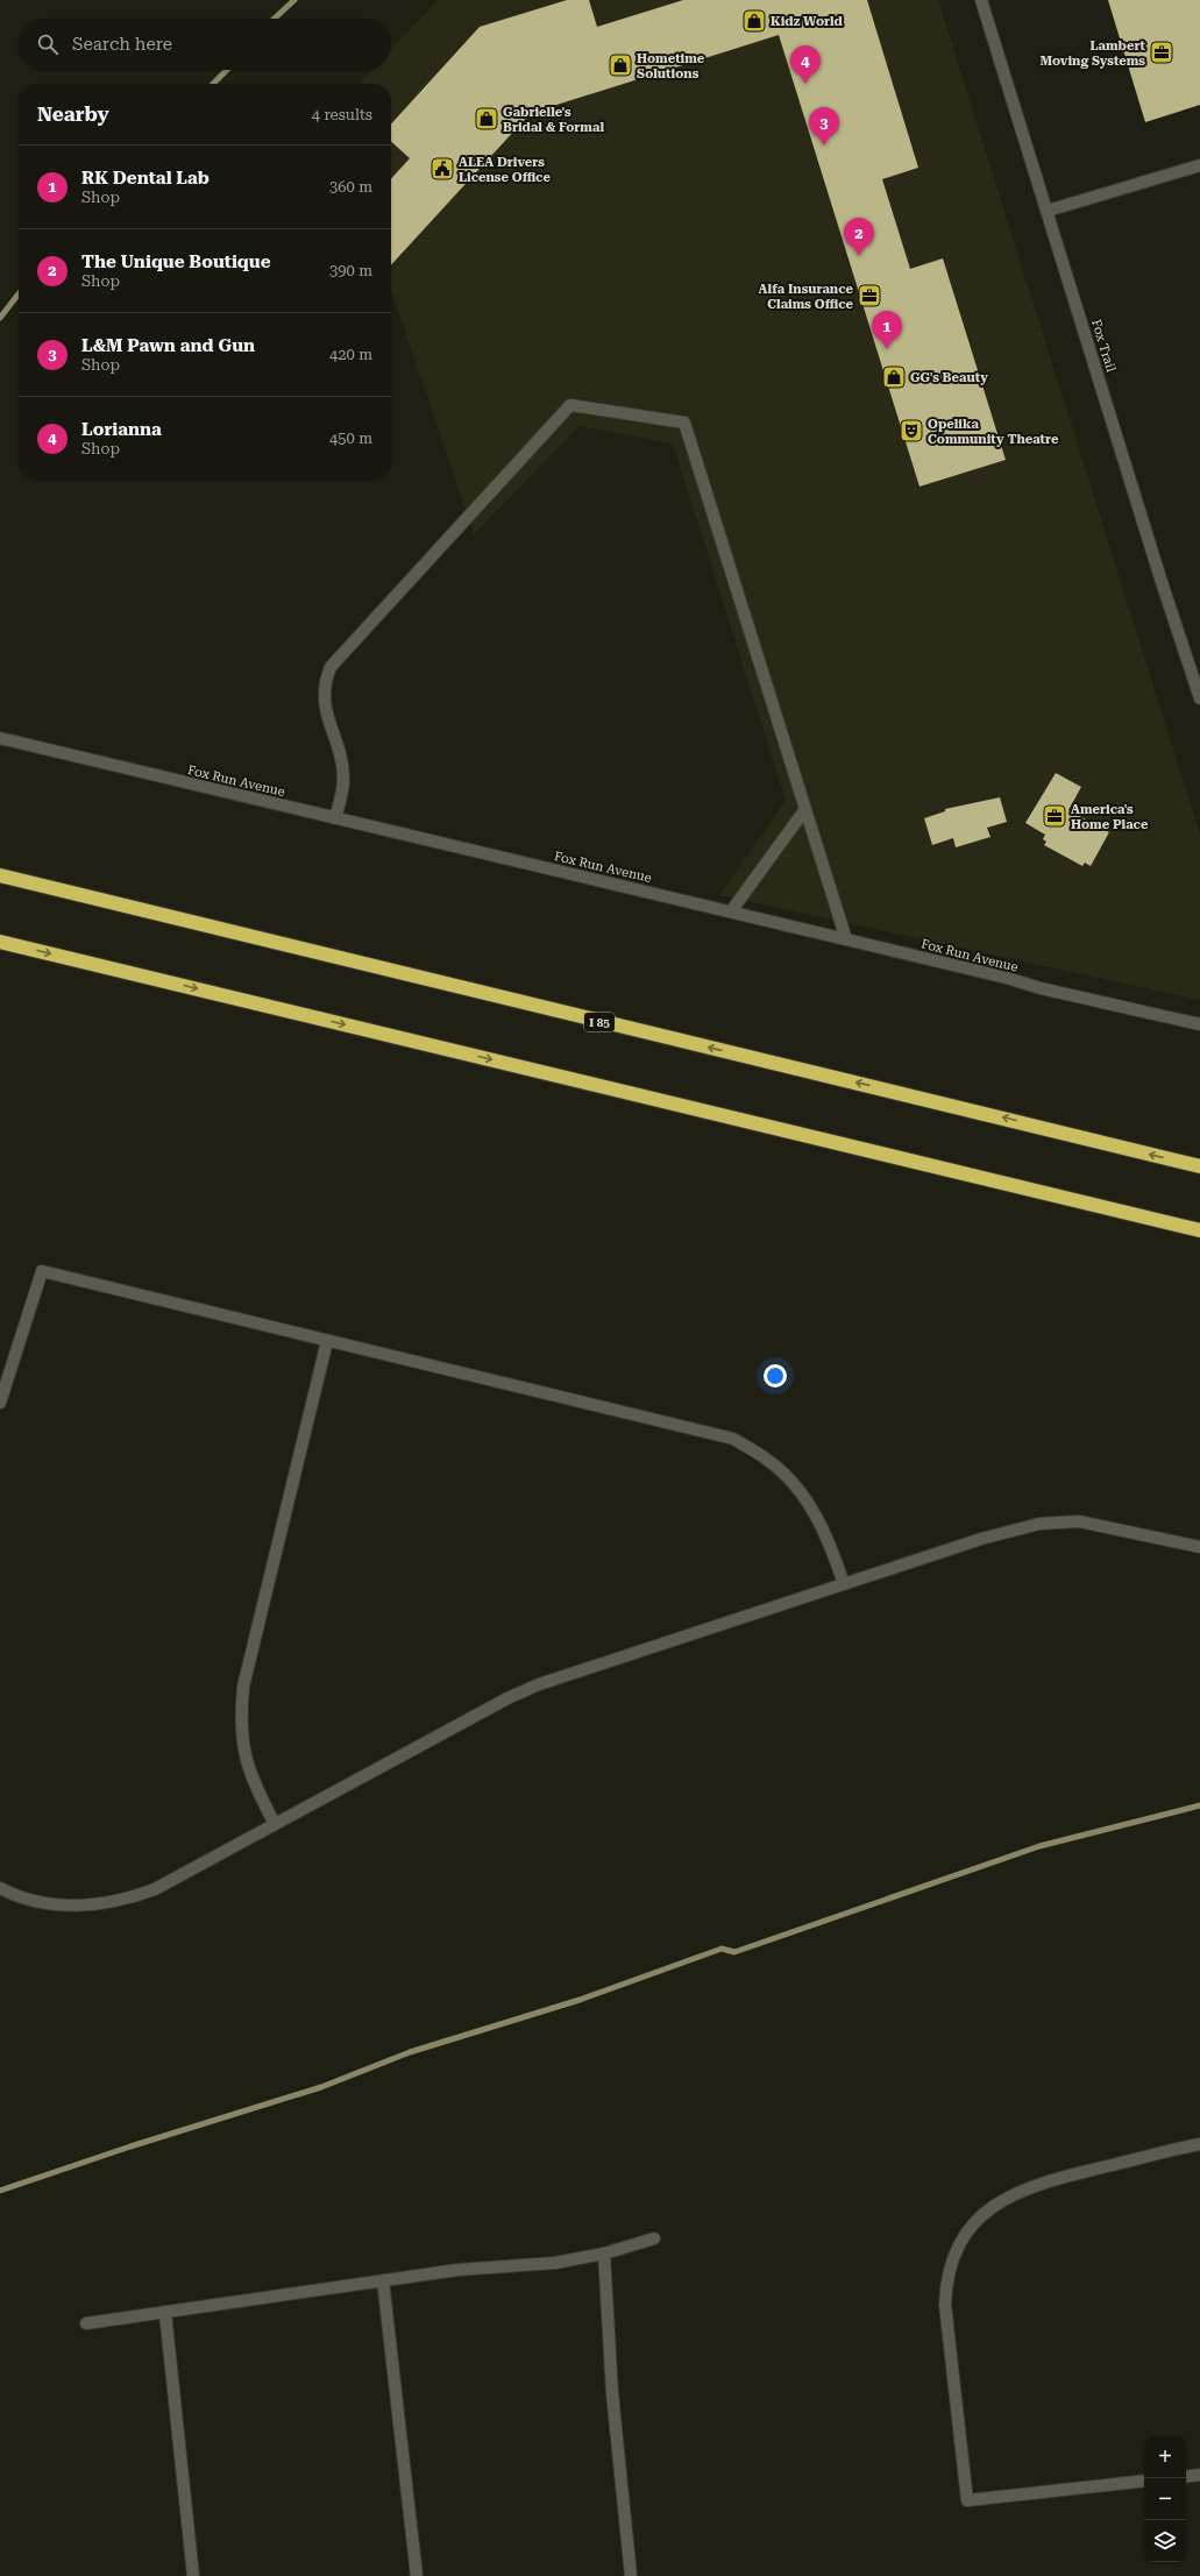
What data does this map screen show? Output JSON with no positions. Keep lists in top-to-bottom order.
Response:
{
  "streets": {
    "highway": ["I 85"],
    "street": ["Fox Trail", "Fox Run Avenue"]
  },
  "places": {
    "shop": [
      "Kidz World",
      "Hometime Solutions",
      "Gabrielle's Bridal & Formal",
      "GG's Beauty"
    ],
    "office": ["Lambert Moving Systems", "Alfa Insurance Claims Office", "America's Home Place"],
    "public building": ["ALEA Drivers License Office"],
    "theatre": ["Opelika Community Theatre"]
  },
  "page": {
    "search": "Search here",
    "pins": [
      "4",
      "3",
      "2",
      "1"
    ],
    "heading": ["Nearby", "4 results"],
    "list": [
      {
        "mark": "1",
        "name": "RK Dental Lab",
        "note": "Shop",
        "value": "360 m"
      },
      {
        "mark": "2",
        "name": "The Unique Boutique",
        "note": "Shop",
        "value": "390 m"
      },
      {
        "mark": "3",
        "name": "L&M Pawn and Gun",
        "note": "Shop",
        "value": "420 m"
      },
      {
        "mark": "4",
        "name": "Lorianna",
        "note": "Shop",
        "value": "450 m"
      }
    ],
    "map_buttons": ["+", "−"]
  }
}
